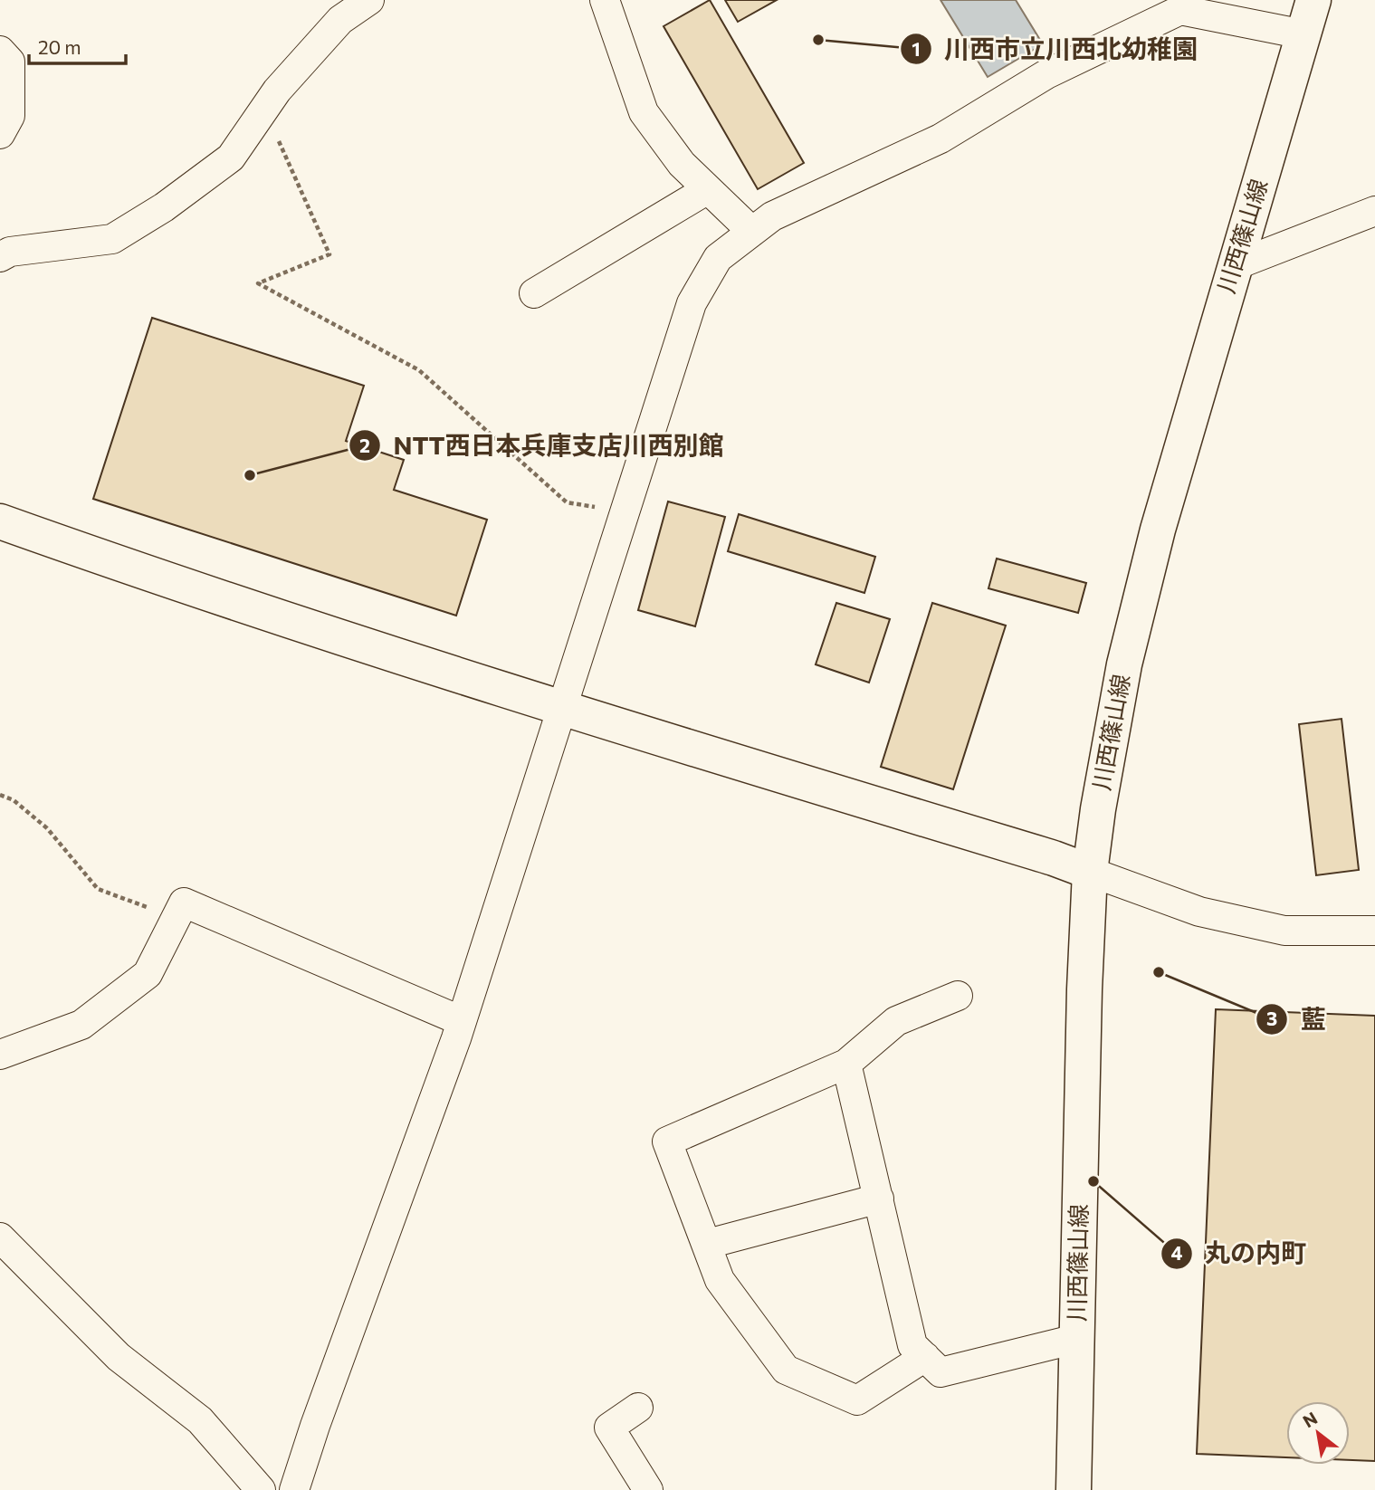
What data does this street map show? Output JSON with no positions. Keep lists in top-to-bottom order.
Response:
{
  "streets": {
    "main road": ["川西篠山線"]
  },
  "places": [
    "川西市立川西北幼稚園",
    "NTT西日本兵庫支店川西別館",
    "藍",
    "丸の内町"
  ],
  "scale_bar": "20 m",
  "north": "top left"
}
